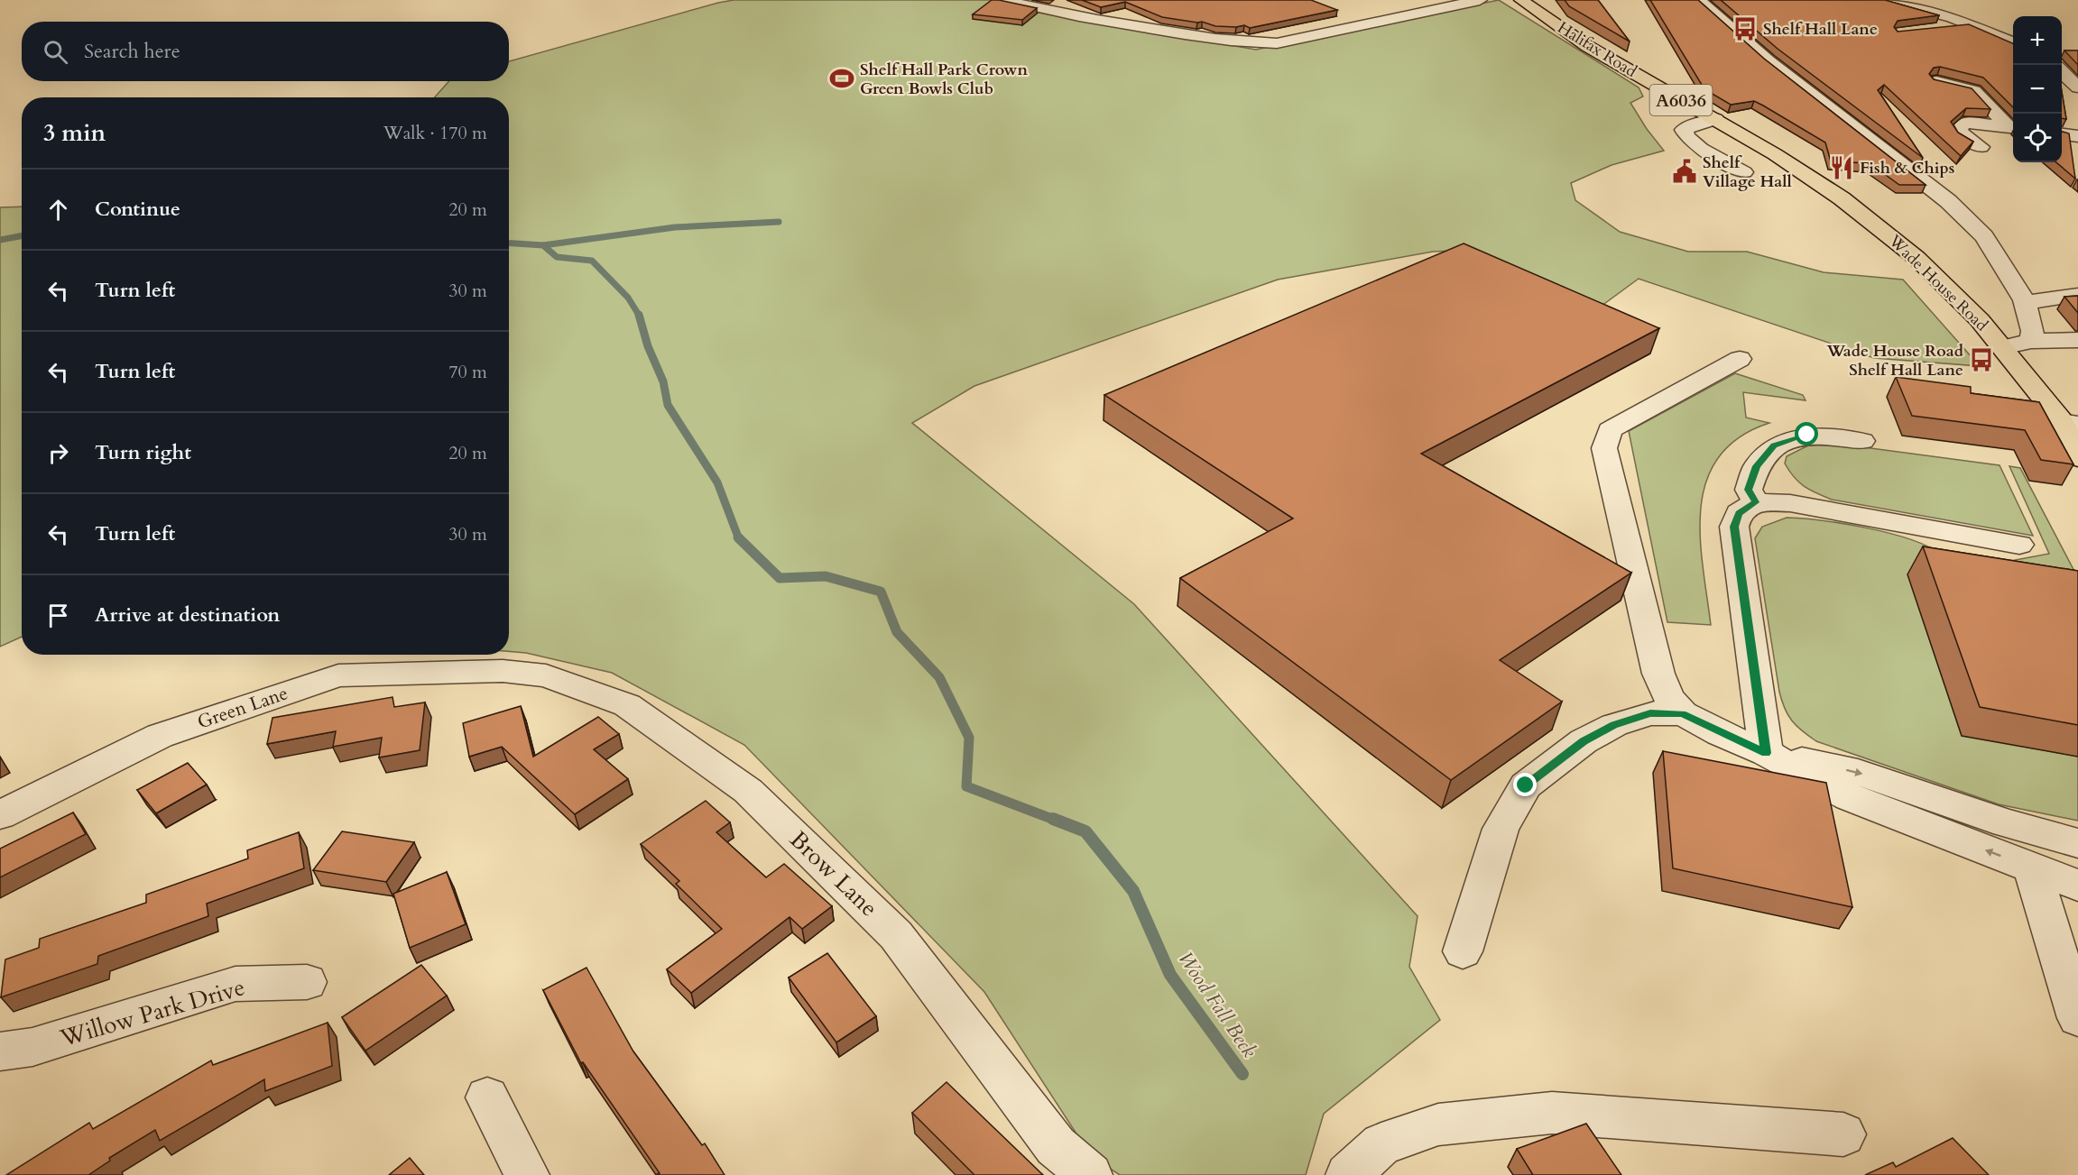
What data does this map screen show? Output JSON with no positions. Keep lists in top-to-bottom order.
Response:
{
  "streets": {
    "highway": ["Halifax Road", "A6036", "Wade House Road"],
    "street": ["Green Lane", "Brow Lane", "Willow Park Drive"]
  },
  "crossings": [
    ["Halifax Road", "Wade House Road"],
    ["Green Lane", "Brow Lane"]
  ],
  "water": ["Wood Fall Beck"],
  "places": {
    "bus stop": ["Shelf Hall Lane", "Wade House Road Shelf Hall Lane"],
    "sports": ["Shelf Hall Park Crown Green Bowls Club"],
    "restaurant": ["Fish & Chips"],
    "public building": ["Shelf Village Hall"]
  },
  "page": {
    "map_buttons": ["+", "−"],
    "search": "Search here",
    "heading": ["3 min", "Walk · 170 m"],
    "list": [
      ["Continue", "20 m"],
      ["Turn left", "30 m"],
      ["Turn left", "70 m"],
      ["Turn right", "20 m"],
      ["Turn left", "30 m"],
      "Arrive at destination"
    ]
  }
}
